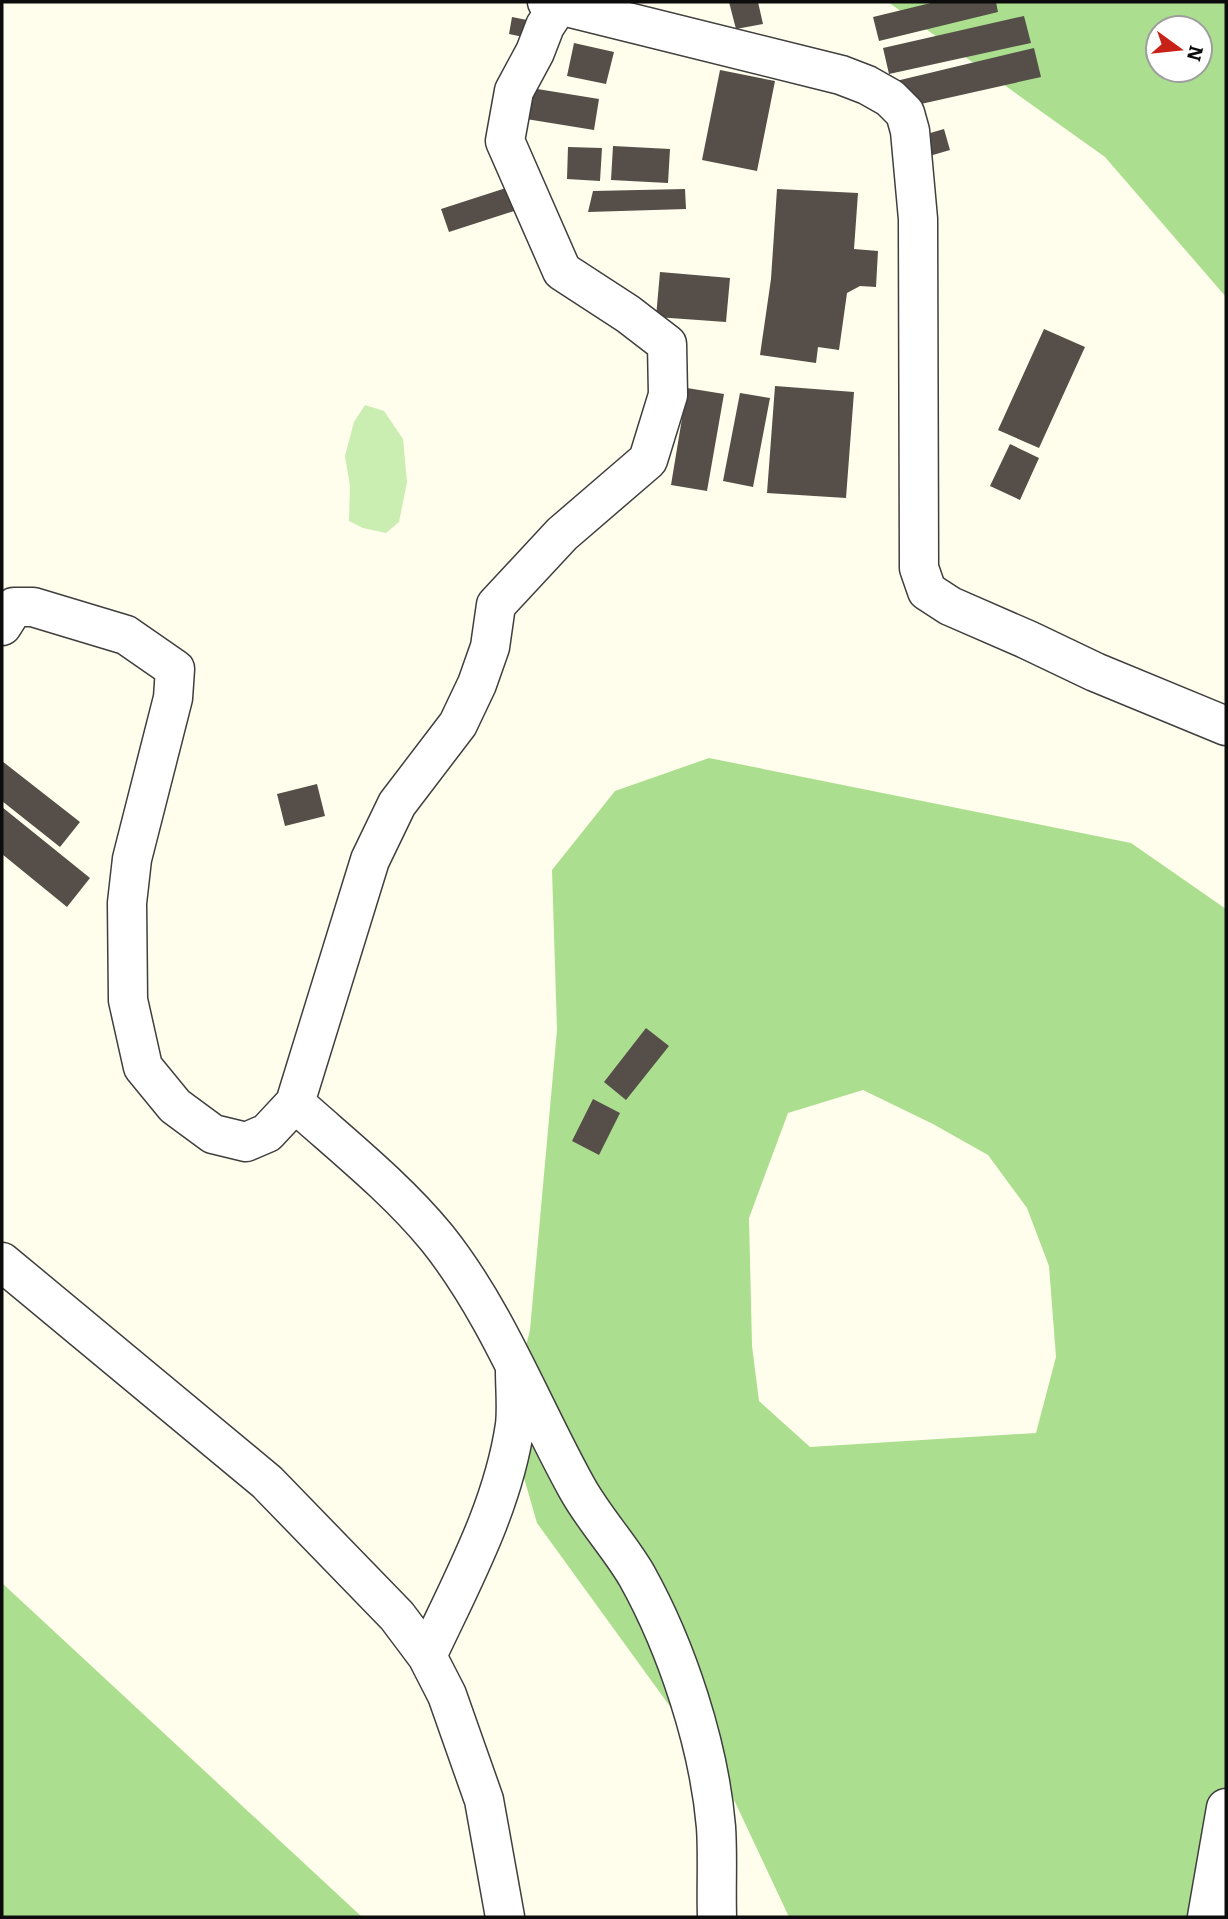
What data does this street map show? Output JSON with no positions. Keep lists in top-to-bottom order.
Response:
{
  "north": "right"
}
